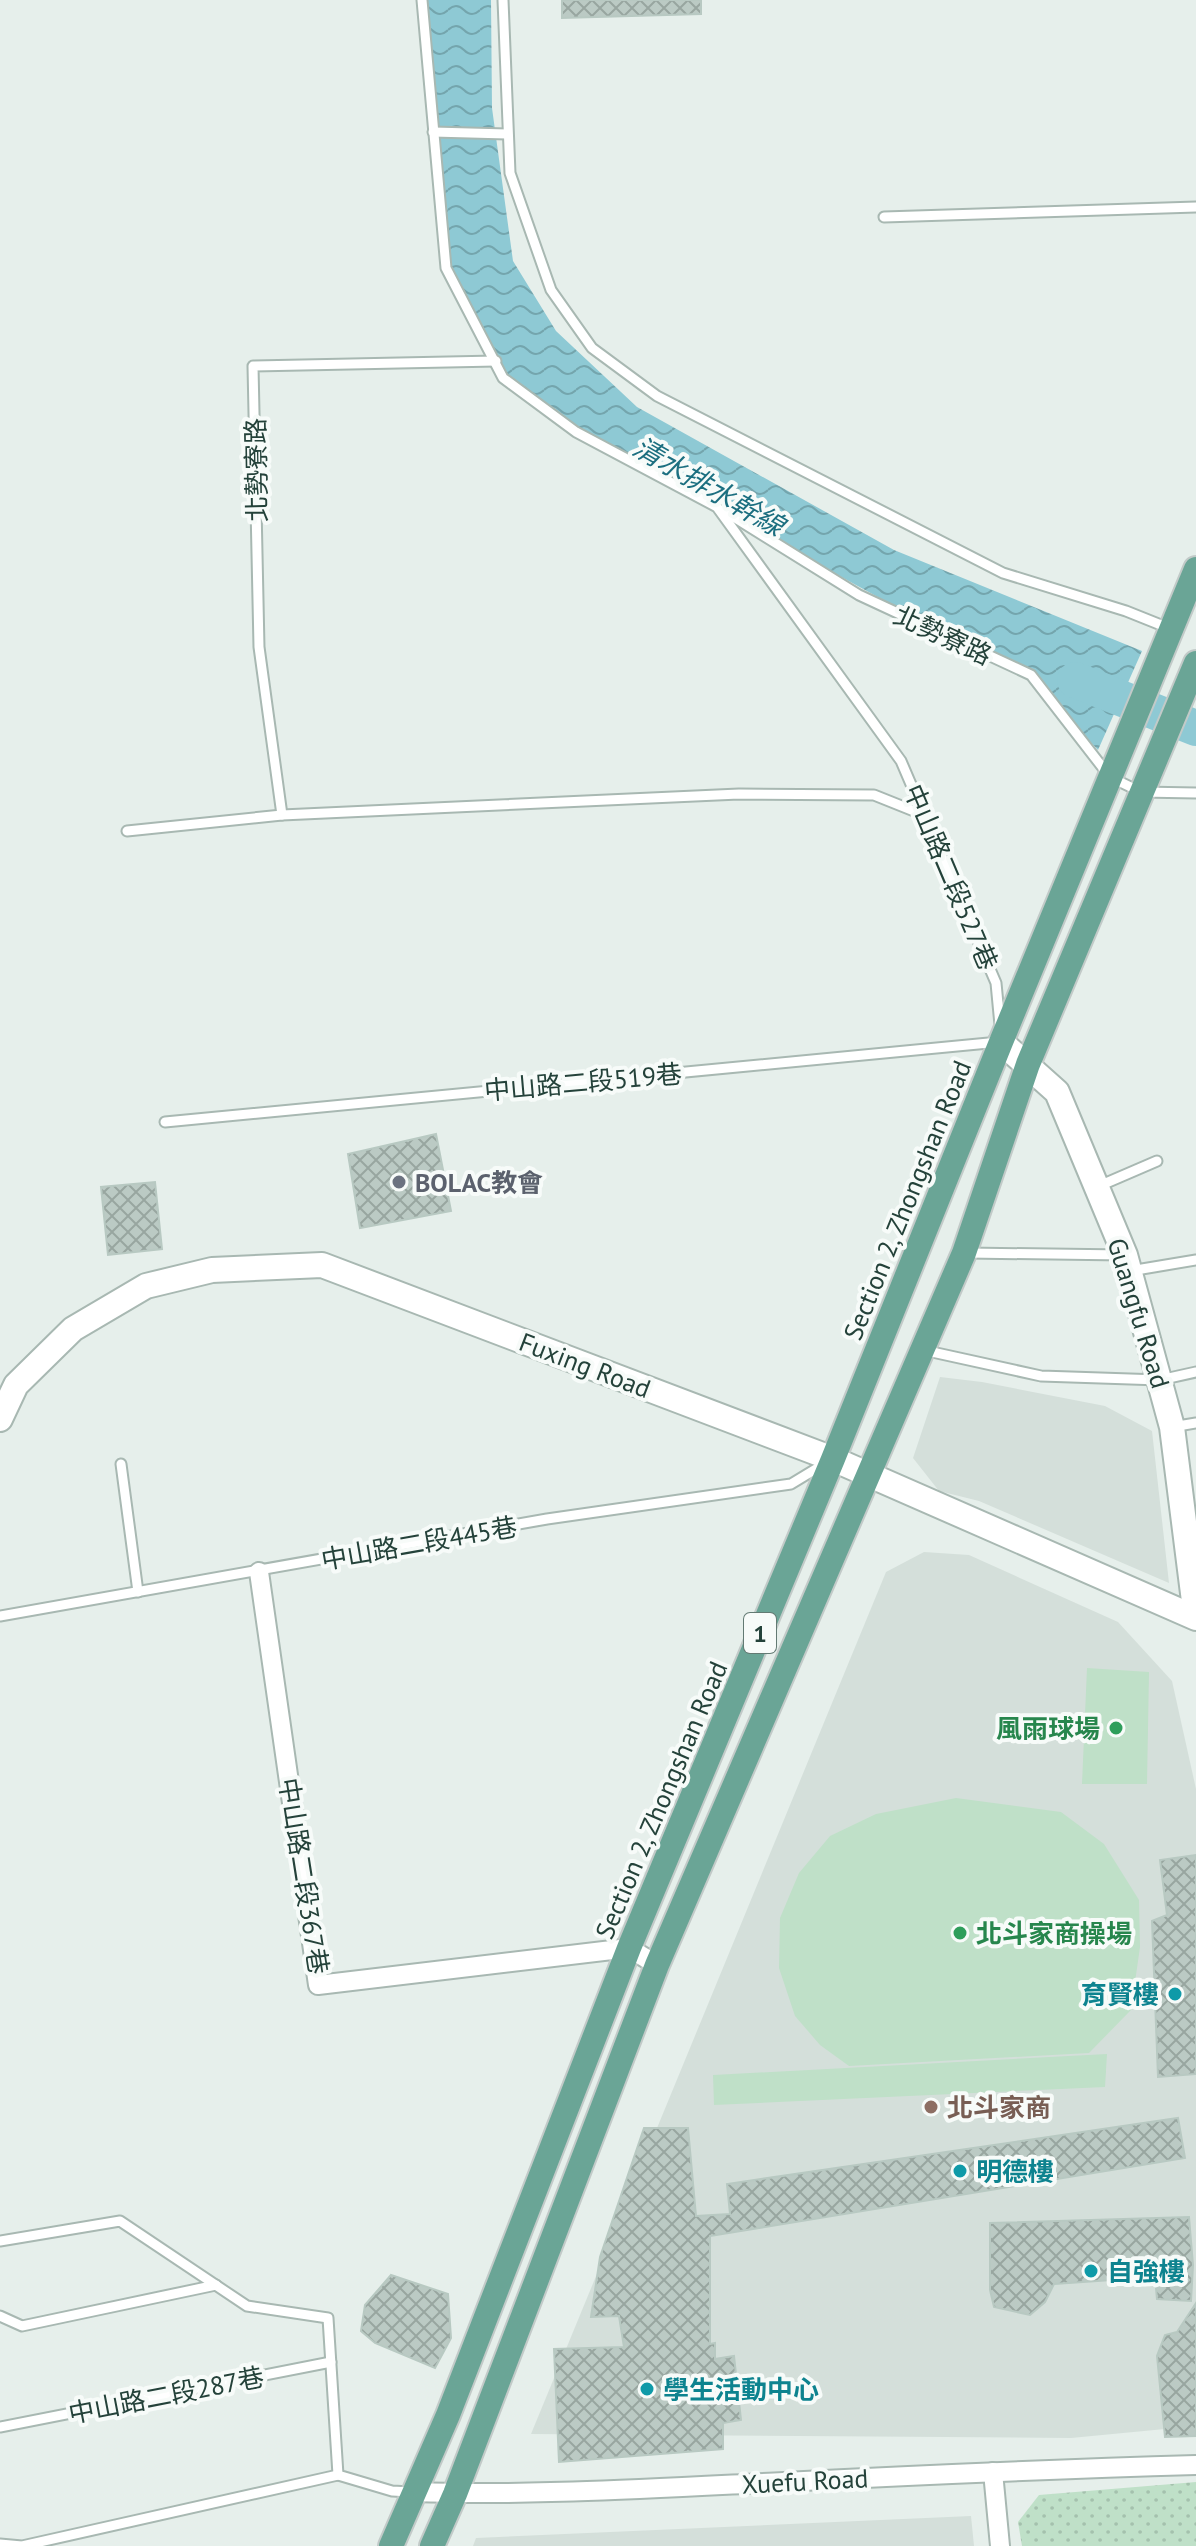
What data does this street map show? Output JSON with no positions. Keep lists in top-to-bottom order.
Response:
{
  "streets": {
    "main road": ["Section 2, Zhongshan Road", "1"],
    "street": [
      "Guangfu Road",
      "Fuxing Road",
      "中山路二段367巷",
      "Xuefu Road"
    ],
    "lane": [
      "北勢寮路",
      "中山路二段527巷",
      "中山路二段519巷",
      "中山路二段445巷",
      "中山路二段287巷"
    ]
  },
  "crossings": [
    ["北勢寮路", "中山路二段527巷"],
    ["北勢寮路", "Section 2, Zhongshan Road"],
    ["北勢寮路", "1"],
    ["中山路二段527巷", "中山路二段519巷"],
    ["中山路二段527巷", "Section 2, Zhongshan Road"],
    ["中山路二段527巷", "Guangfu Road"],
    ["中山路二段519巷", "Section 2, Zhongshan Road"],
    ["中山路二段519巷", "Guangfu Road"],
    ["Section 2, Zhongshan Road", "Guangfu Road"],
    ["Section 2, Zhongshan Road", "Fuxing Road"],
    ["Section 2, Zhongshan Road", "中山路二段445巷"],
    ["Section 2, Zhongshan Road", "1"],
    ["Section 2, Zhongshan Road", "中山路二段367巷"],
    ["Section 2, Zhongshan Road", "Xuefu Road"],
    ["Guangfu Road", "Fuxing Road"],
    ["Guangfu Road", "1"],
    ["Fuxing Road", "中山路二段445巷"],
    ["Fuxing Road", "1"],
    ["中山路二段445巷", "中山路二段367巷"],
    ["1", "Xuefu Road"]
  ],
  "water": ["清水排水幹線"],
  "places": [
    "BOLAC教會",
    "風雨球場",
    "北斗家商操場",
    "育賢樓",
    "北斗家商",
    "明德樓",
    "自強樓",
    "學生活動中心"
  ]
}
